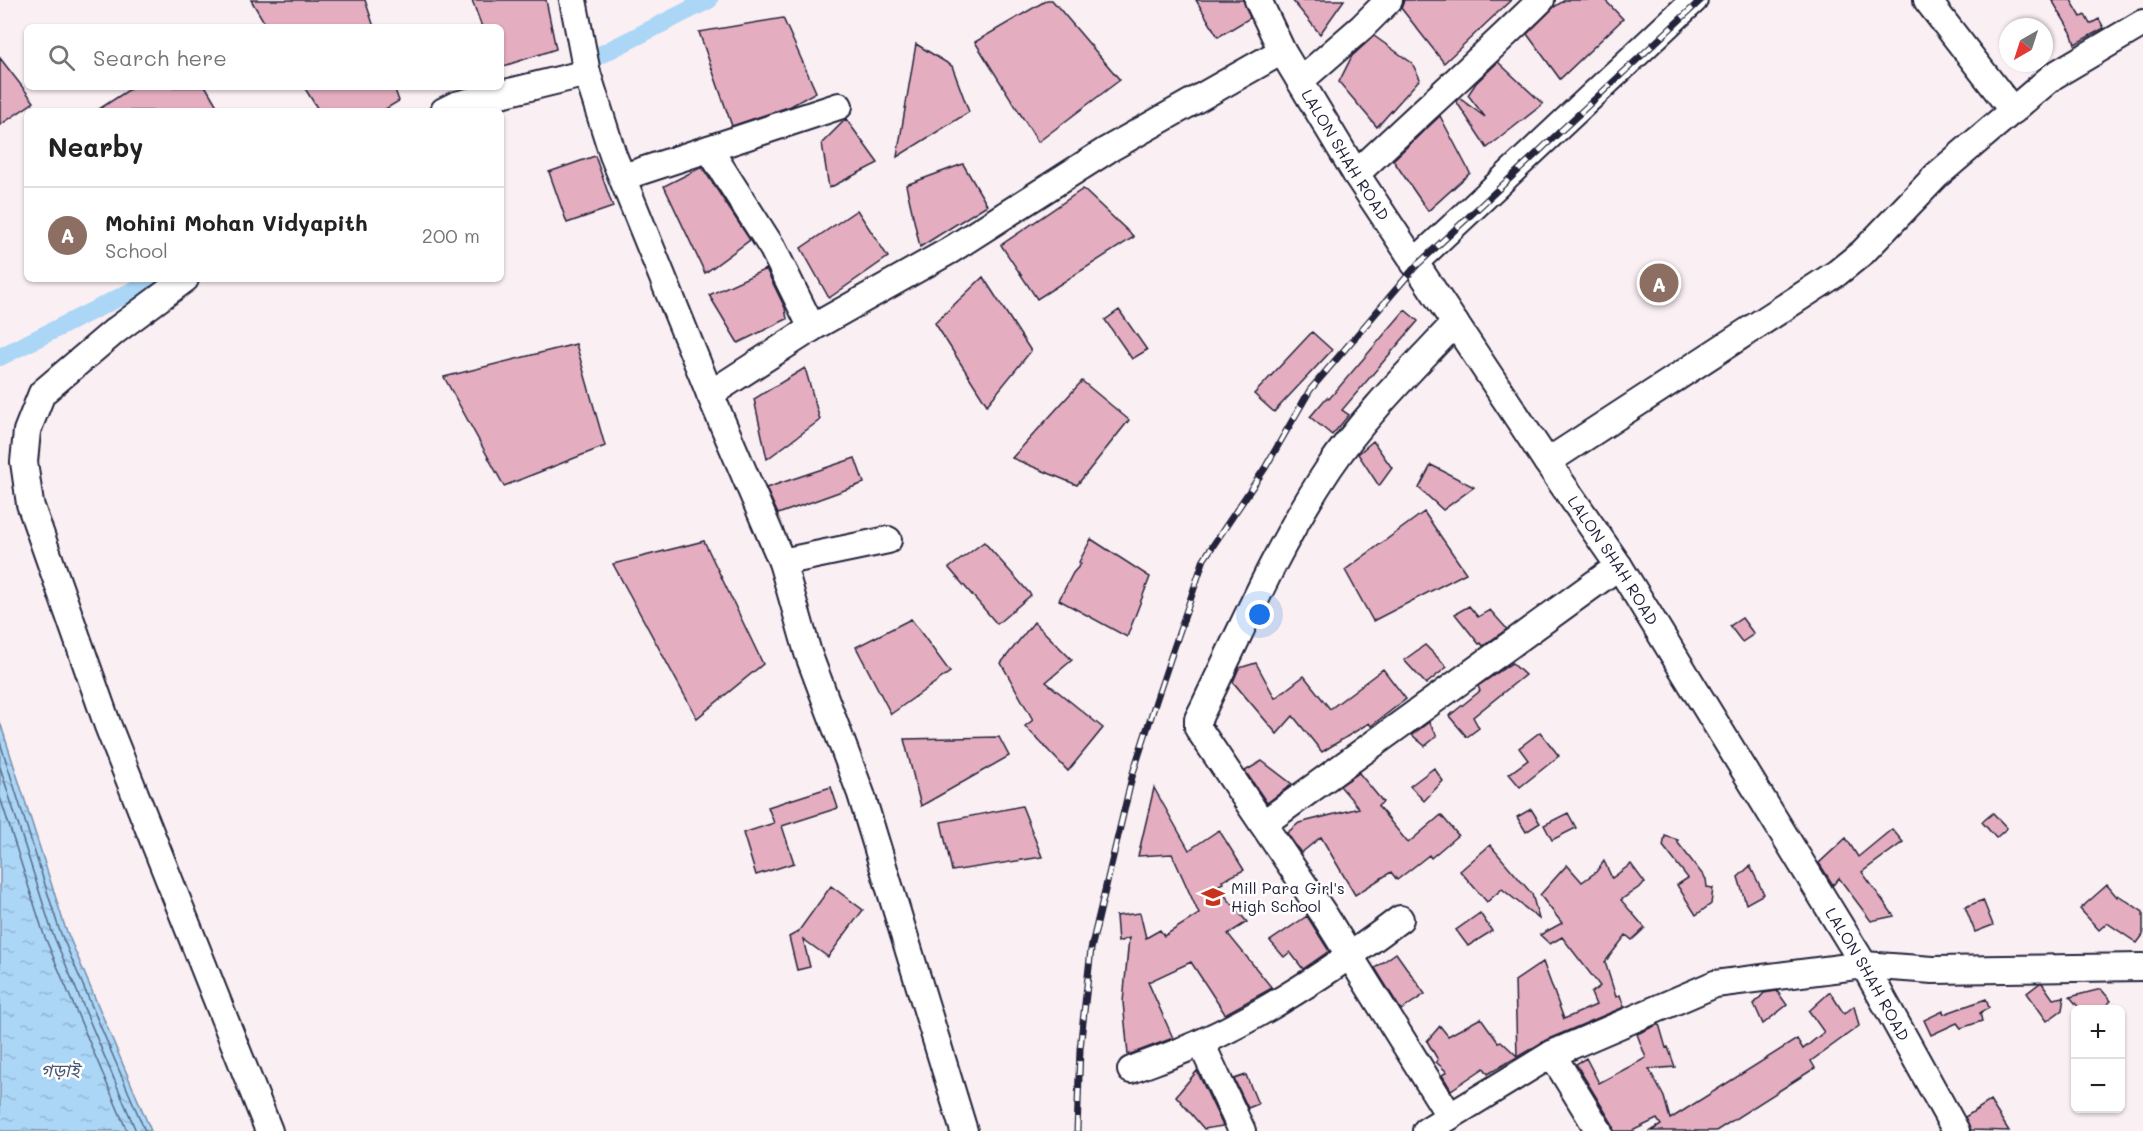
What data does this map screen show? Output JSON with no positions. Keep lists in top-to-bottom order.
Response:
{
  "streets": {
    "street": ["LALON SHAH ROAD"]
  },
  "water": ["গড়াই"],
  "places": {
    "school or university": ["Mill Para Girl's High School"]
  },
  "north": "bottom left",
  "page": {
    "search": "Search here",
    "heading": "Nearby",
    "list": [
      {
        "mark": "A",
        "name": "Mohini Mohan Vidyapith",
        "note": "School",
        "value": "200 m"
      }
    ],
    "pins": "A",
    "map_buttons": ["+", "−"]
  }
}
